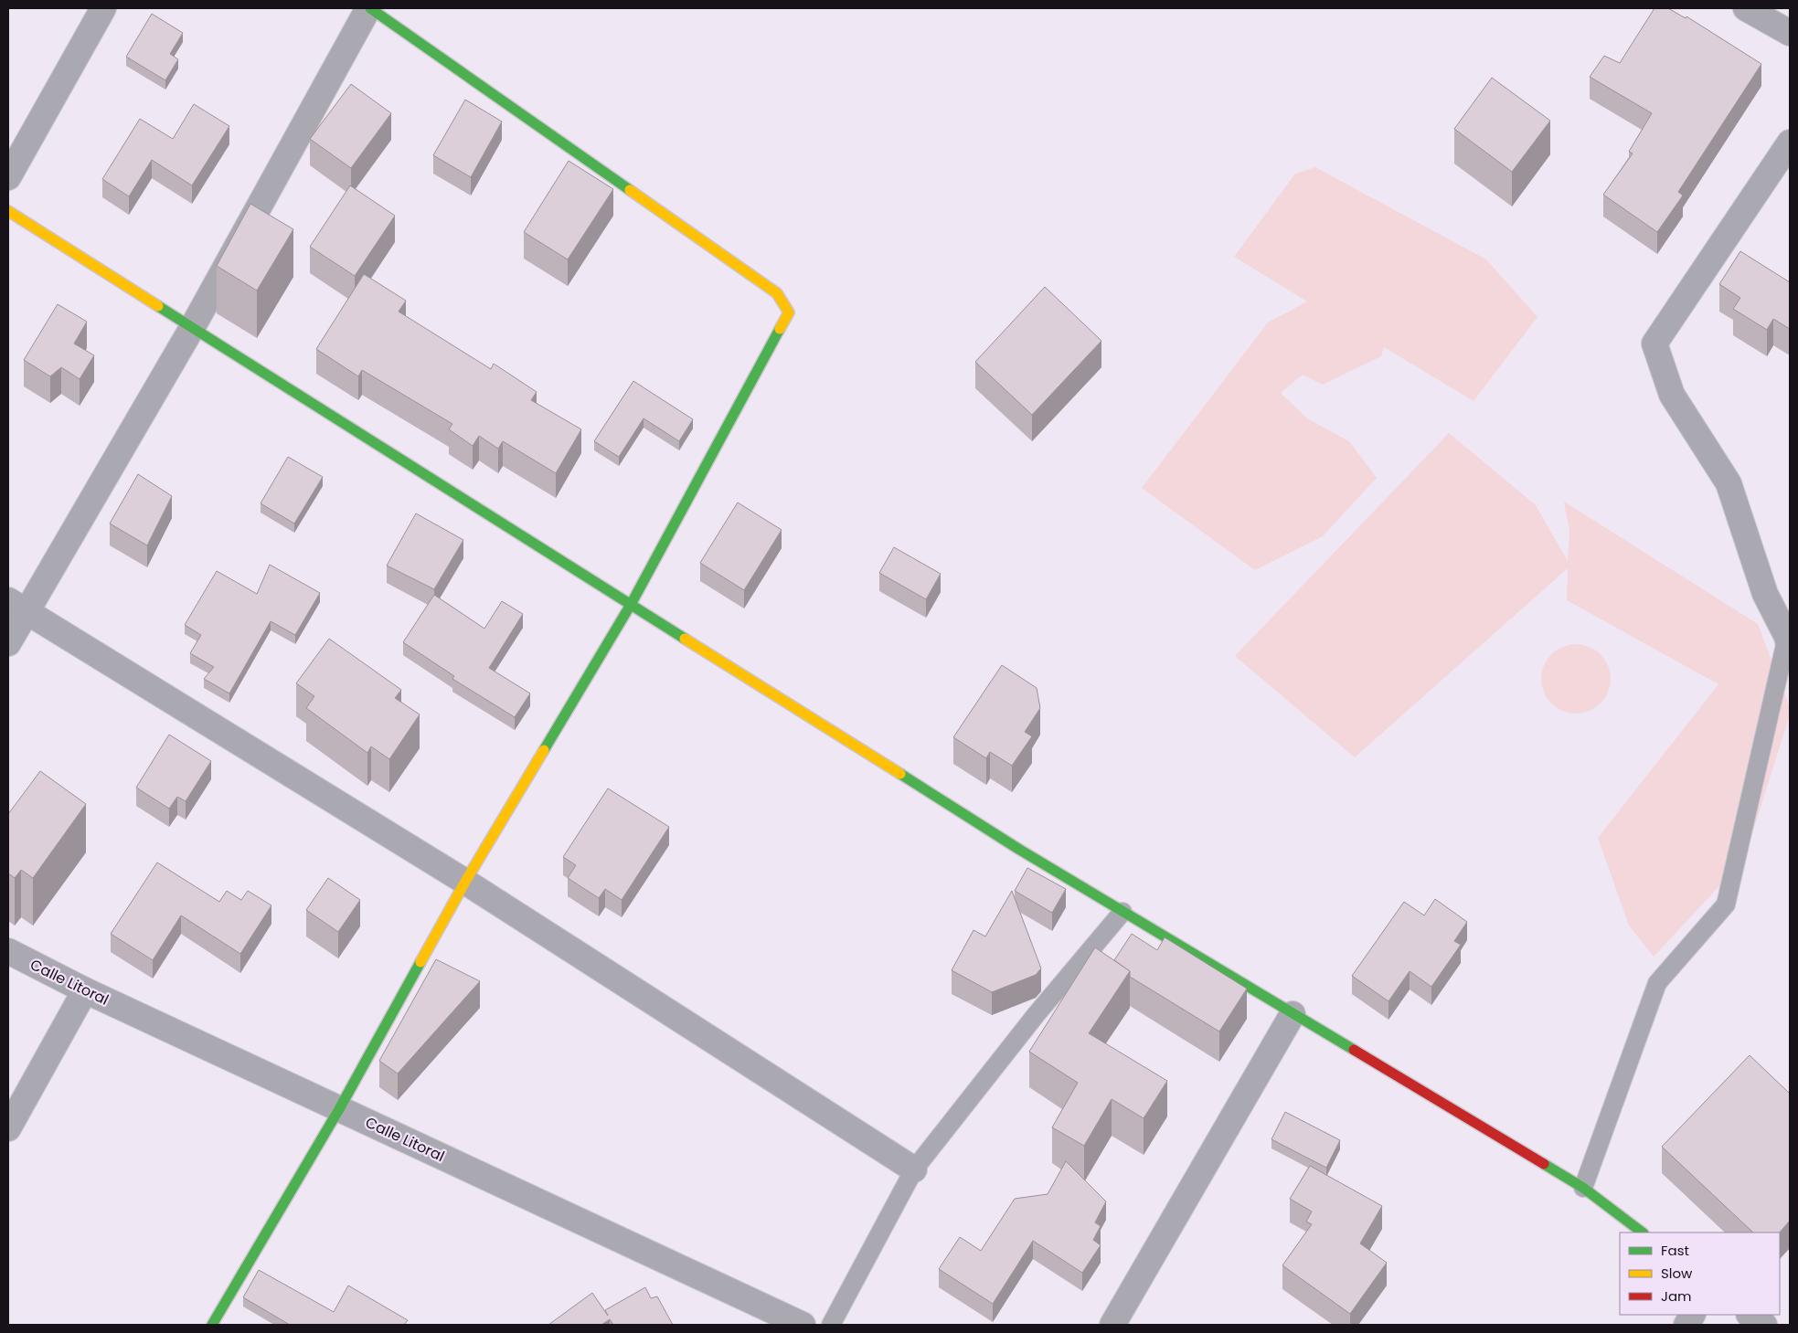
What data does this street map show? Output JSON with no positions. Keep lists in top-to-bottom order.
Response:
{
  "streets": {
    "street": ["Calle Litoral"]
  },
  "legend": ["Fast", "Slow", "Jam"]
}
